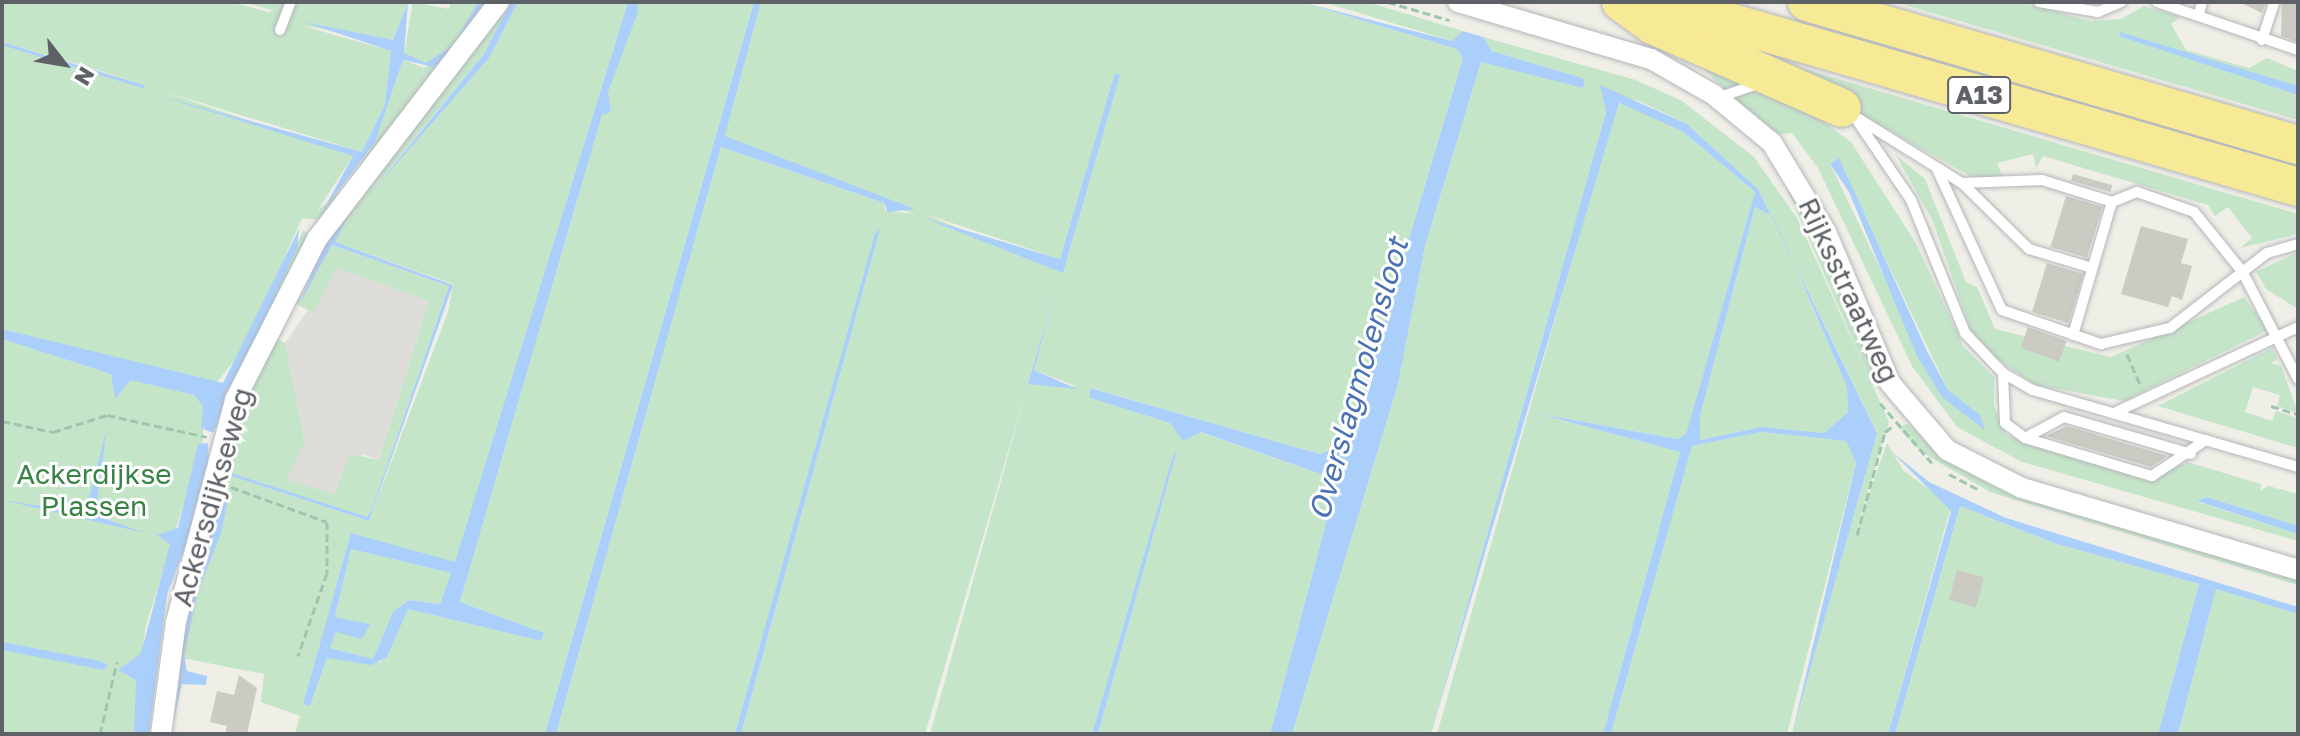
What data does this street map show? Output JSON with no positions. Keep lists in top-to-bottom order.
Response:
{
  "streets": {
    "highway": ["A13"],
    "street": ["Rijksstraatweg", "Ackersdijkseweg"]
  },
  "water": ["Overslagmolensloot"],
  "parks": ["Ackerdijkse Plassen"],
  "north": "bottom right"
}
